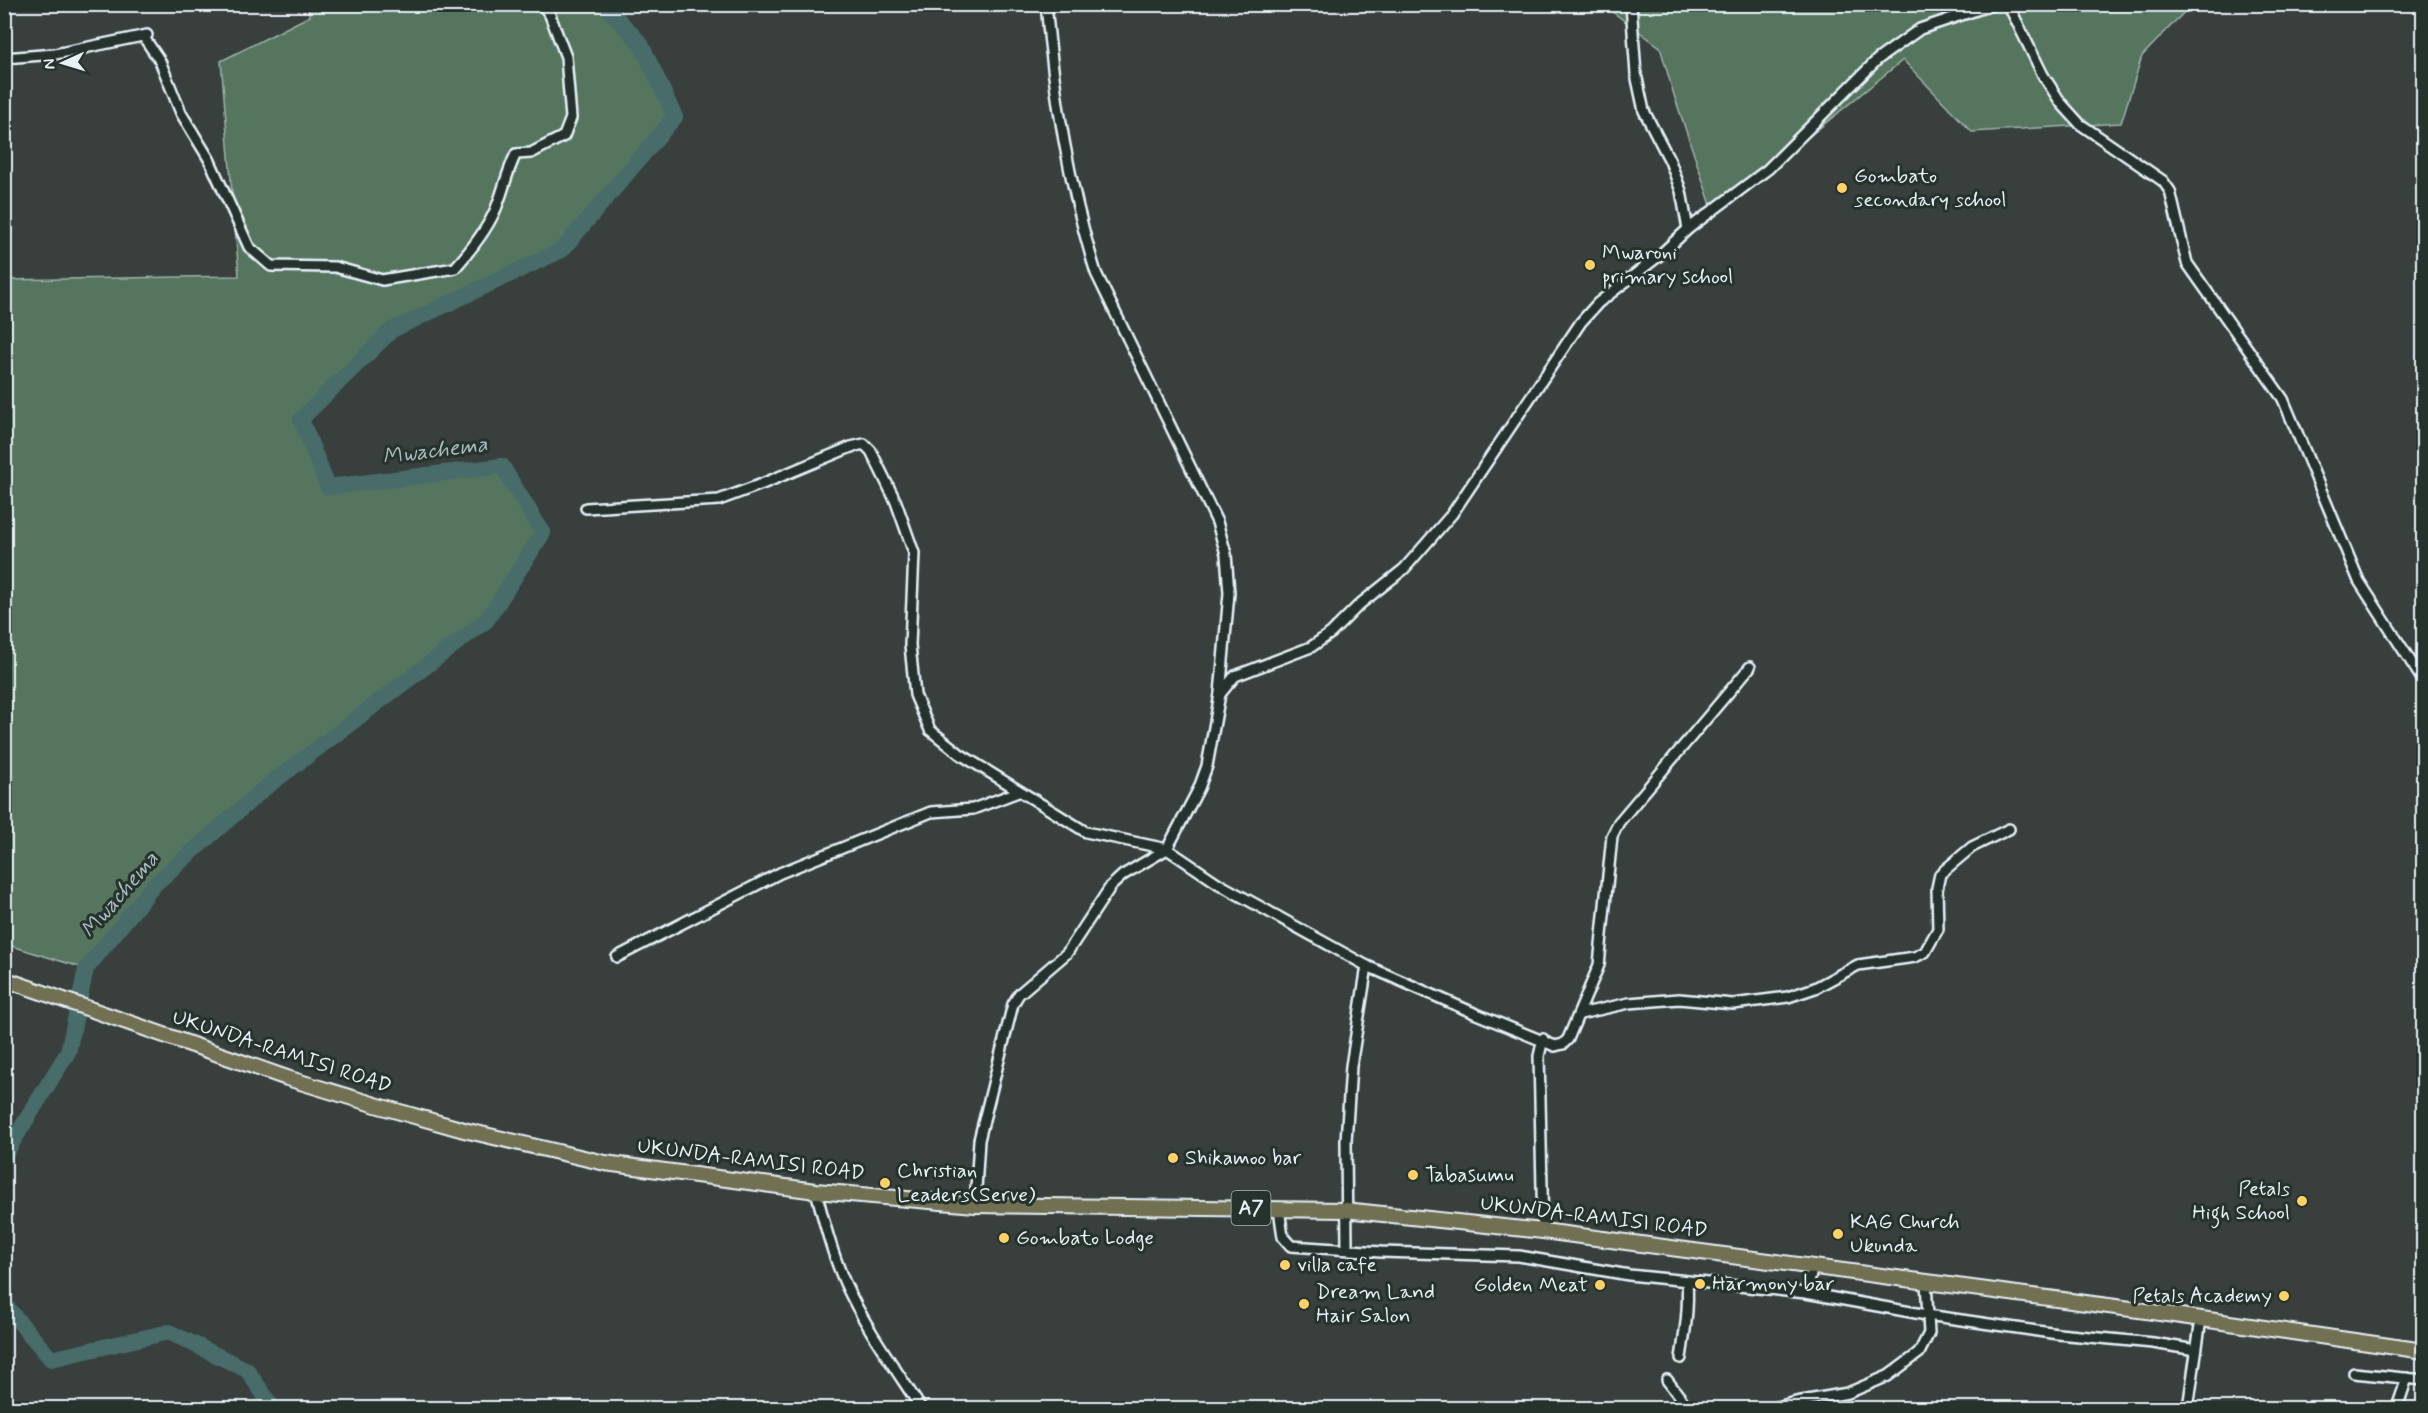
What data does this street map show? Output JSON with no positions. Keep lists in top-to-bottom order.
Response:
{
  "streets": {
    "highway": ["UKUNDA-RAMISI ROAD", "A7"]
  },
  "water": ["Mwachema"],
  "places": [
    "Gombato secondary school",
    "Mwaroni primary school",
    "Shikamoo bar",
    "Tabasumu",
    "Christian Leaders(Serve)",
    "Petals High School",
    "KAG Church Ukunda",
    "Gombato Lodge",
    "villa cafe",
    "Harmony bar",
    "Golden Meat",
    "Petals Academy",
    "Dream Land Hair Salon"
  ],
  "north": "left"
}
